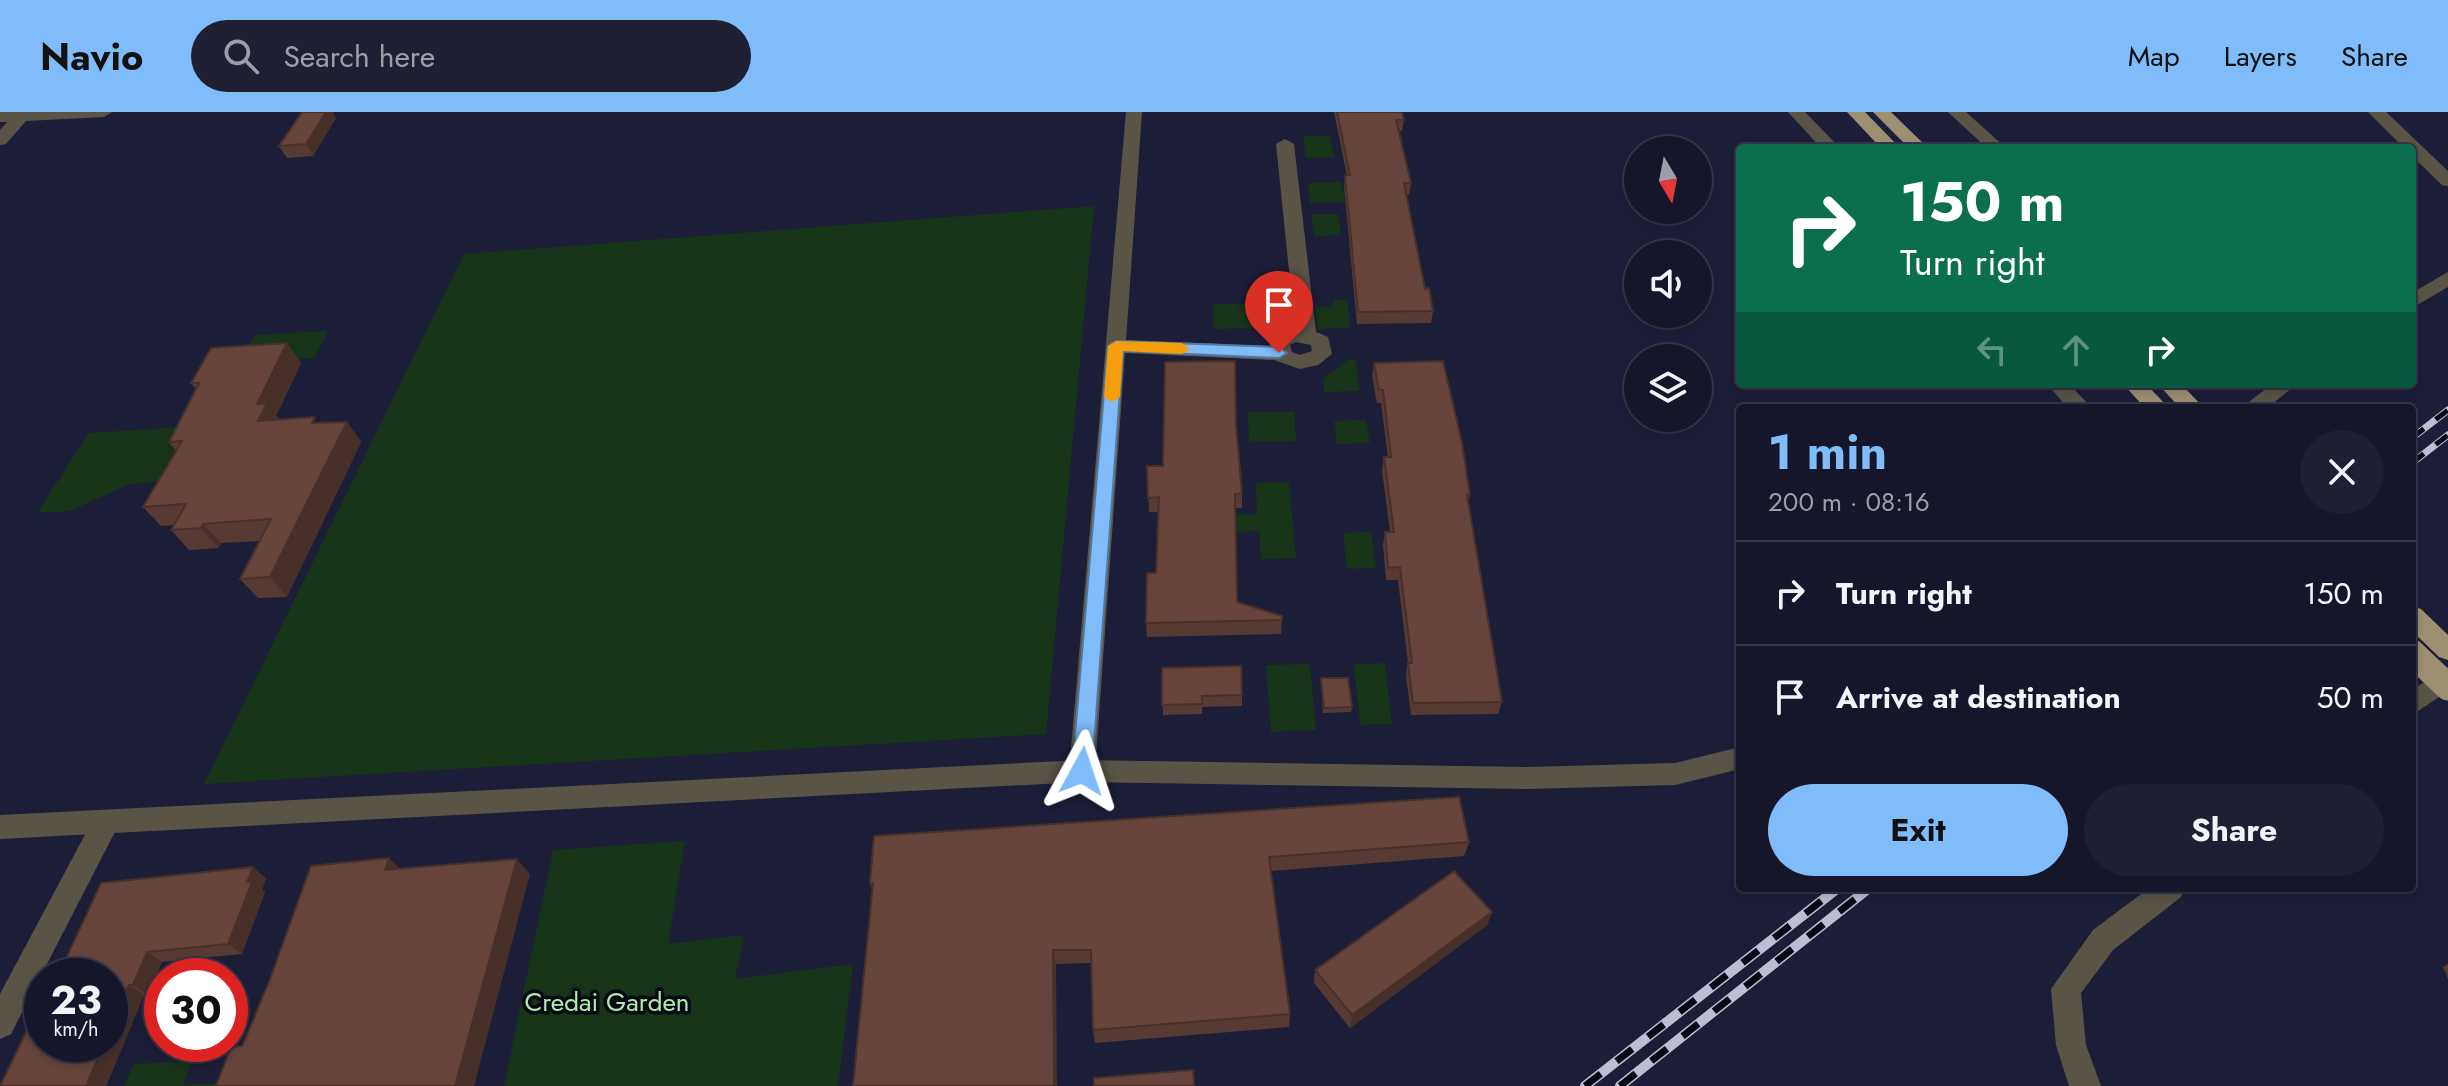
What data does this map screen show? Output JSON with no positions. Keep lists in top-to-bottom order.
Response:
{
  "parks": ["Credai Garden"],
  "north": "bottom",
  "page": {
    "header": "Navio",
    "search": "Search here",
    "nav": ["Map", "Layers", "Share"],
    "turn": ["150 m", "Turn right"],
    "heading": ["1 min", "200 m · 08:16"],
    "list": [
      {
        "name": "Turn right",
        "value": "150 m"
      },
      {
        "name": "Arrive at destination",
        "value": "50 m"
      }
    ],
    "buttons": ["Exit", "Share"],
    "speed": "23 km/h",
    "limit": "30"
  }
}
